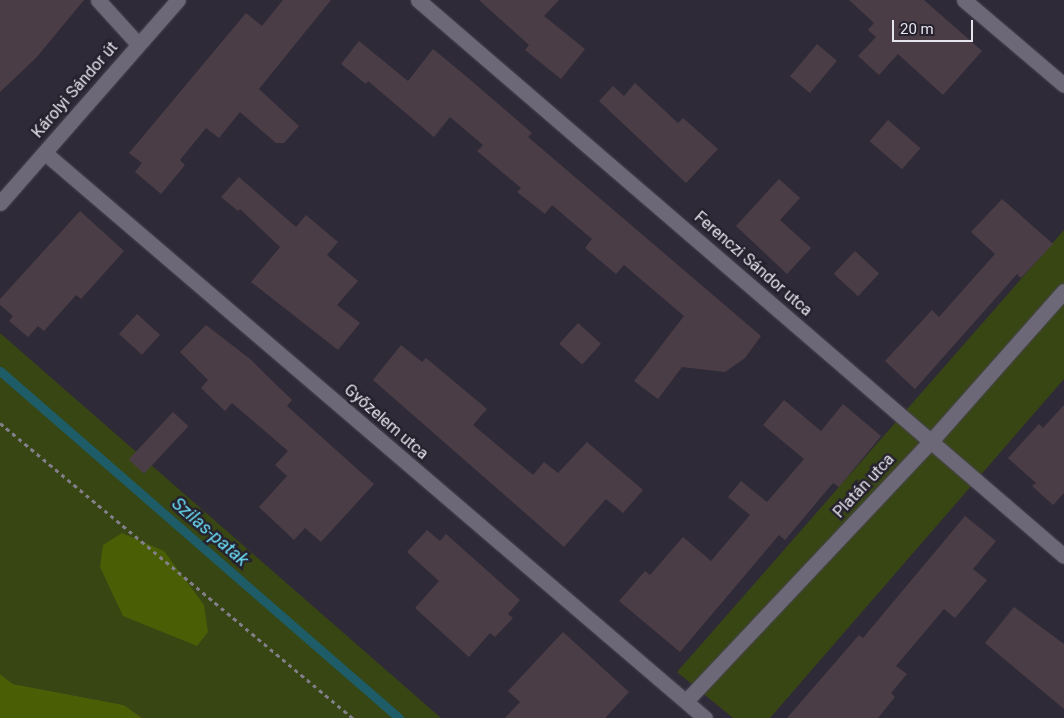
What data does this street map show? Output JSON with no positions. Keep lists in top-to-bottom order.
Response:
{
  "streets": {
    "street": [
      "Károlyi Sándor út",
      "Ferenczi Sándor utca",
      "Győzelem utca",
      "Platán utca"
    ]
  },
  "crossings": [
    ["Károlyi Sándor út", "Győzelem utca"],
    ["Ferenczi Sándor utca", "Platán utca"],
    ["Győzelem utca", "Platán utca"]
  ],
  "water": ["Szilas-patak"],
  "scale_bar": "20 m"
}
